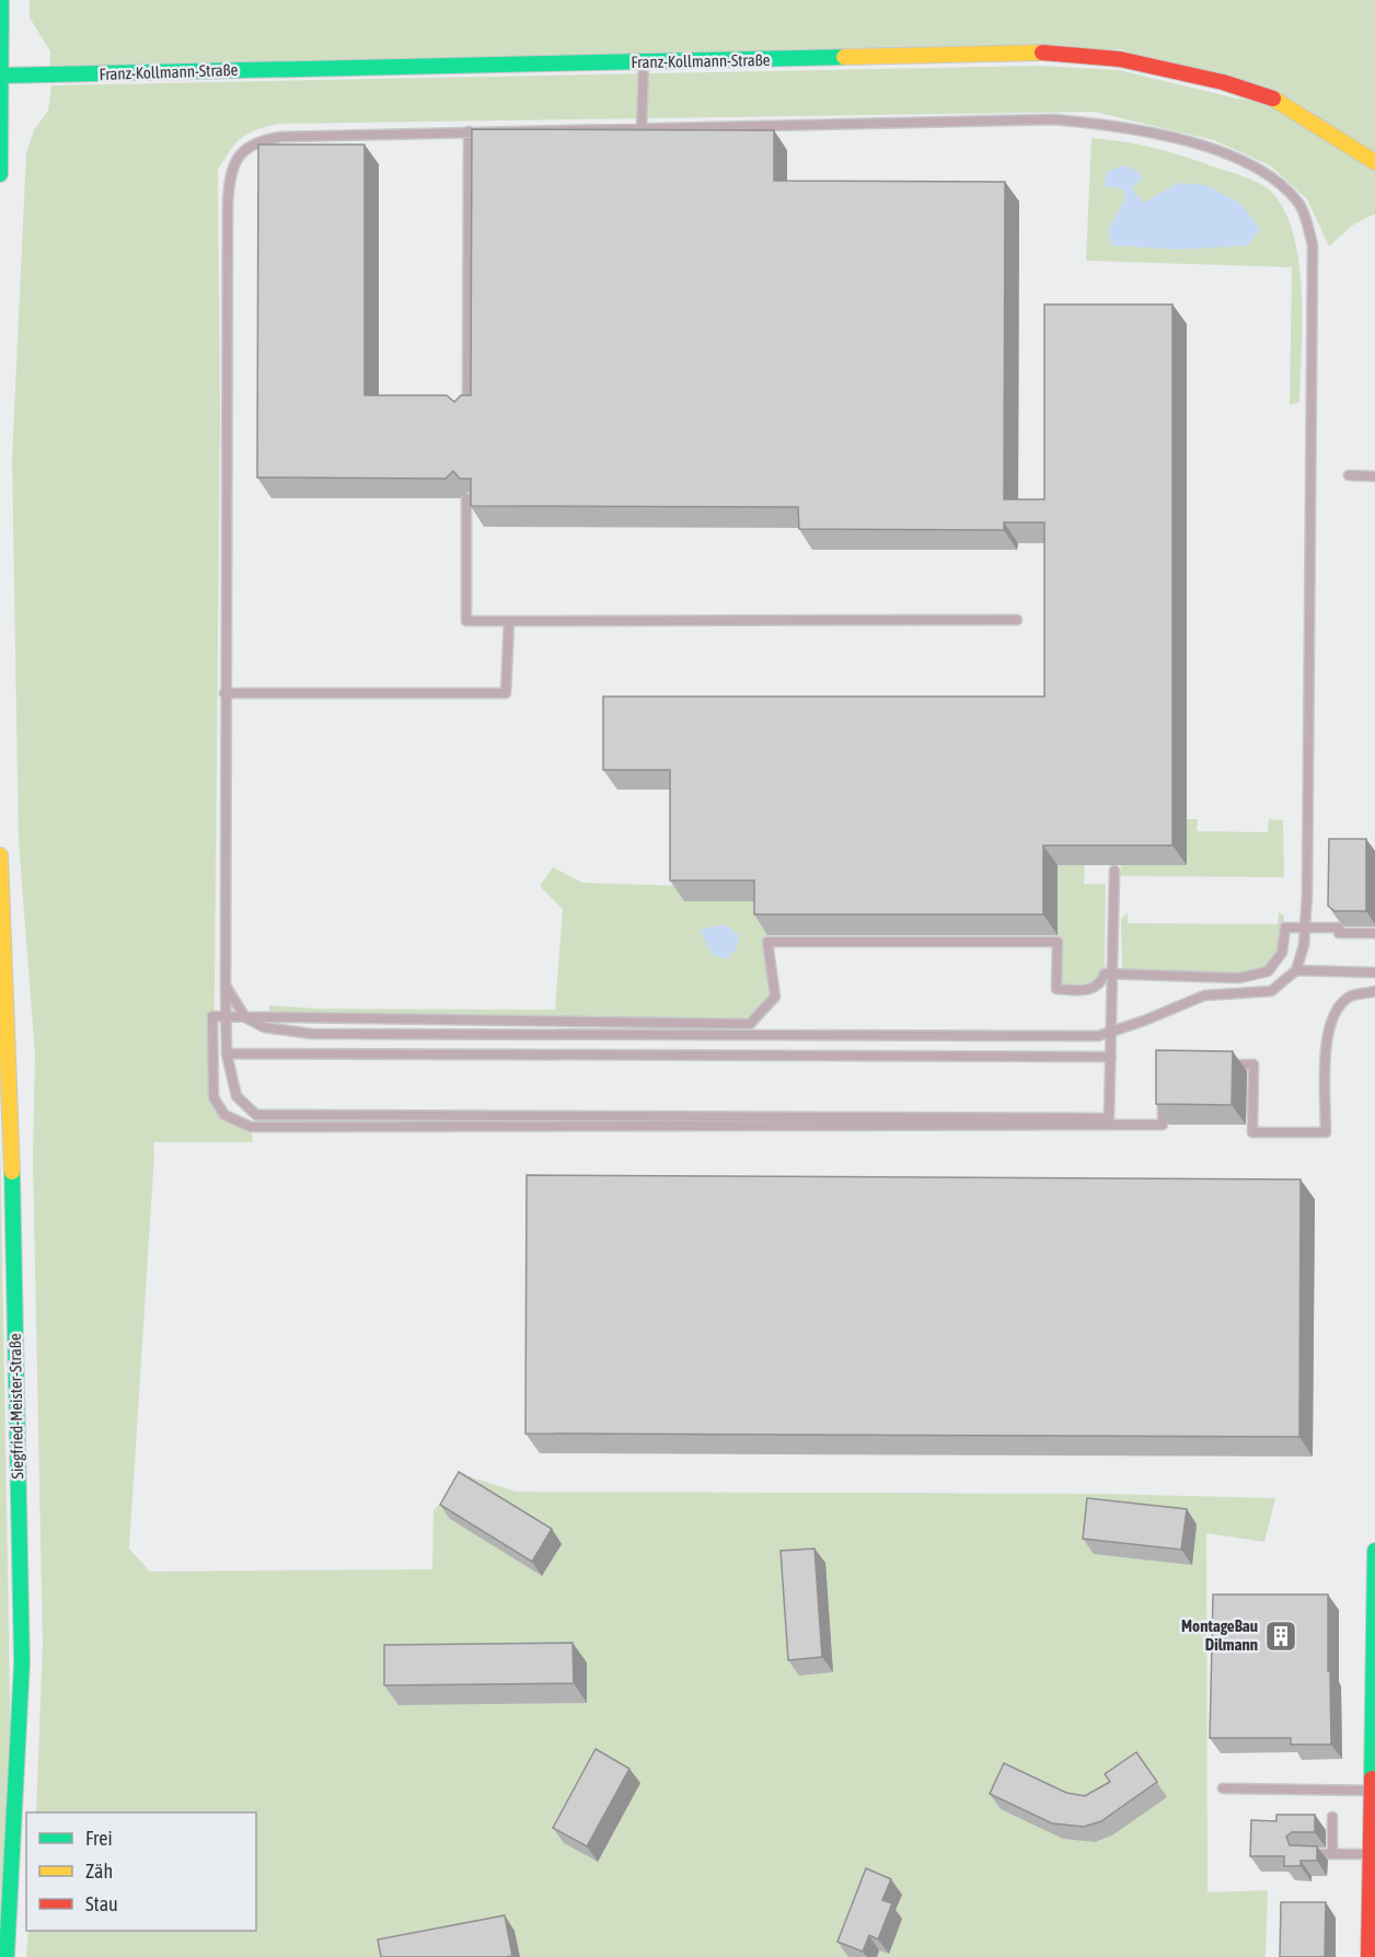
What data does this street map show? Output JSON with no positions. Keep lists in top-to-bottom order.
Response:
{
  "streets": {
    "street": ["Franz-Kollmann-Straße", "Siegfried-Meister-Straße"]
  },
  "places": {
    "building": ["MontageBau Dilmann"]
  },
  "legend": ["Frei", "Zäh", "Stau"]
}
